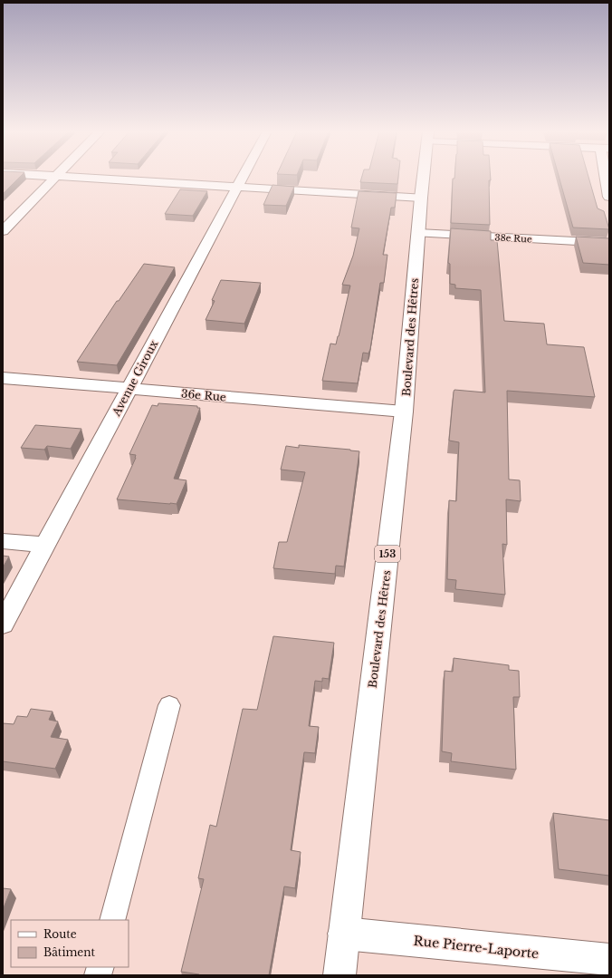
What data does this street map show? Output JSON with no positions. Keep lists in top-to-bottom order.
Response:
{
  "streets": {
    "street": [
      "38e Rue",
      "Boulevard des Hêtres",
      "Avenue Giroux",
      "36e Rue",
      "153",
      "Rue Pierre-Laporte"
    ]
  },
  "crossings": [
    ["38e Rue", "Boulevard des Hêtres"],
    ["Boulevard des Hêtres", "36e Rue"],
    ["Boulevard des Hêtres", "Rue Pierre-Laporte"],
    ["Avenue Giroux", "36e Rue"]
  ],
  "legend": ["Route", "Bâtiment"]
}
